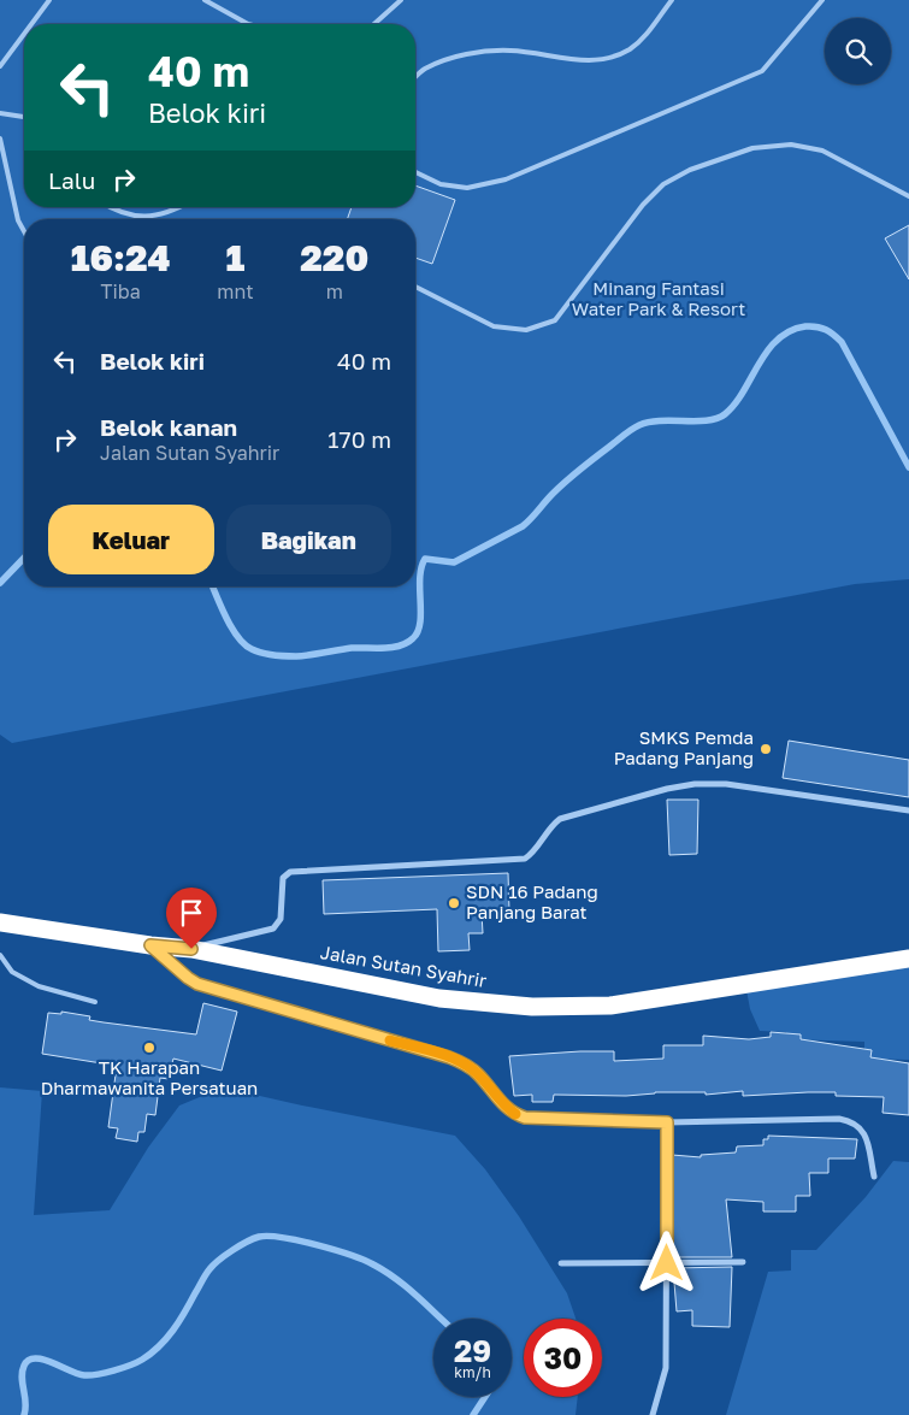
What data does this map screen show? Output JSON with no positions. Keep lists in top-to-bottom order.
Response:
{
  "streets": {
    "highway": ["Jalan Sutan Syahrir"]
  },
  "parks": ["Minang Fantasi Water Park & Resort"],
  "places": ["SMKS Pemda Padang Panjang", "SDN 16 Padang Panjang Barat", "TK Harapan Dharmawanita Persatuan"],
  "page": {
    "turn": ["40 m", "Belok kiri"],
    "then": "Lalu",
    "eta": [
      "16:24",
      "Tiba",
      "1",
      "mnt",
      "220",
      "m"
    ],
    "list": [
      {
        "name": "Belok kiri",
        "value": "40 m"
      },
      {
        "name": "Belok kanan",
        "note": "Jalan Sutan Syahrir",
        "value": "170 m"
      }
    ],
    "buttons": ["Keluar", "Bagikan"],
    "speed": "29 km/h",
    "limit": "30"
  }
}
